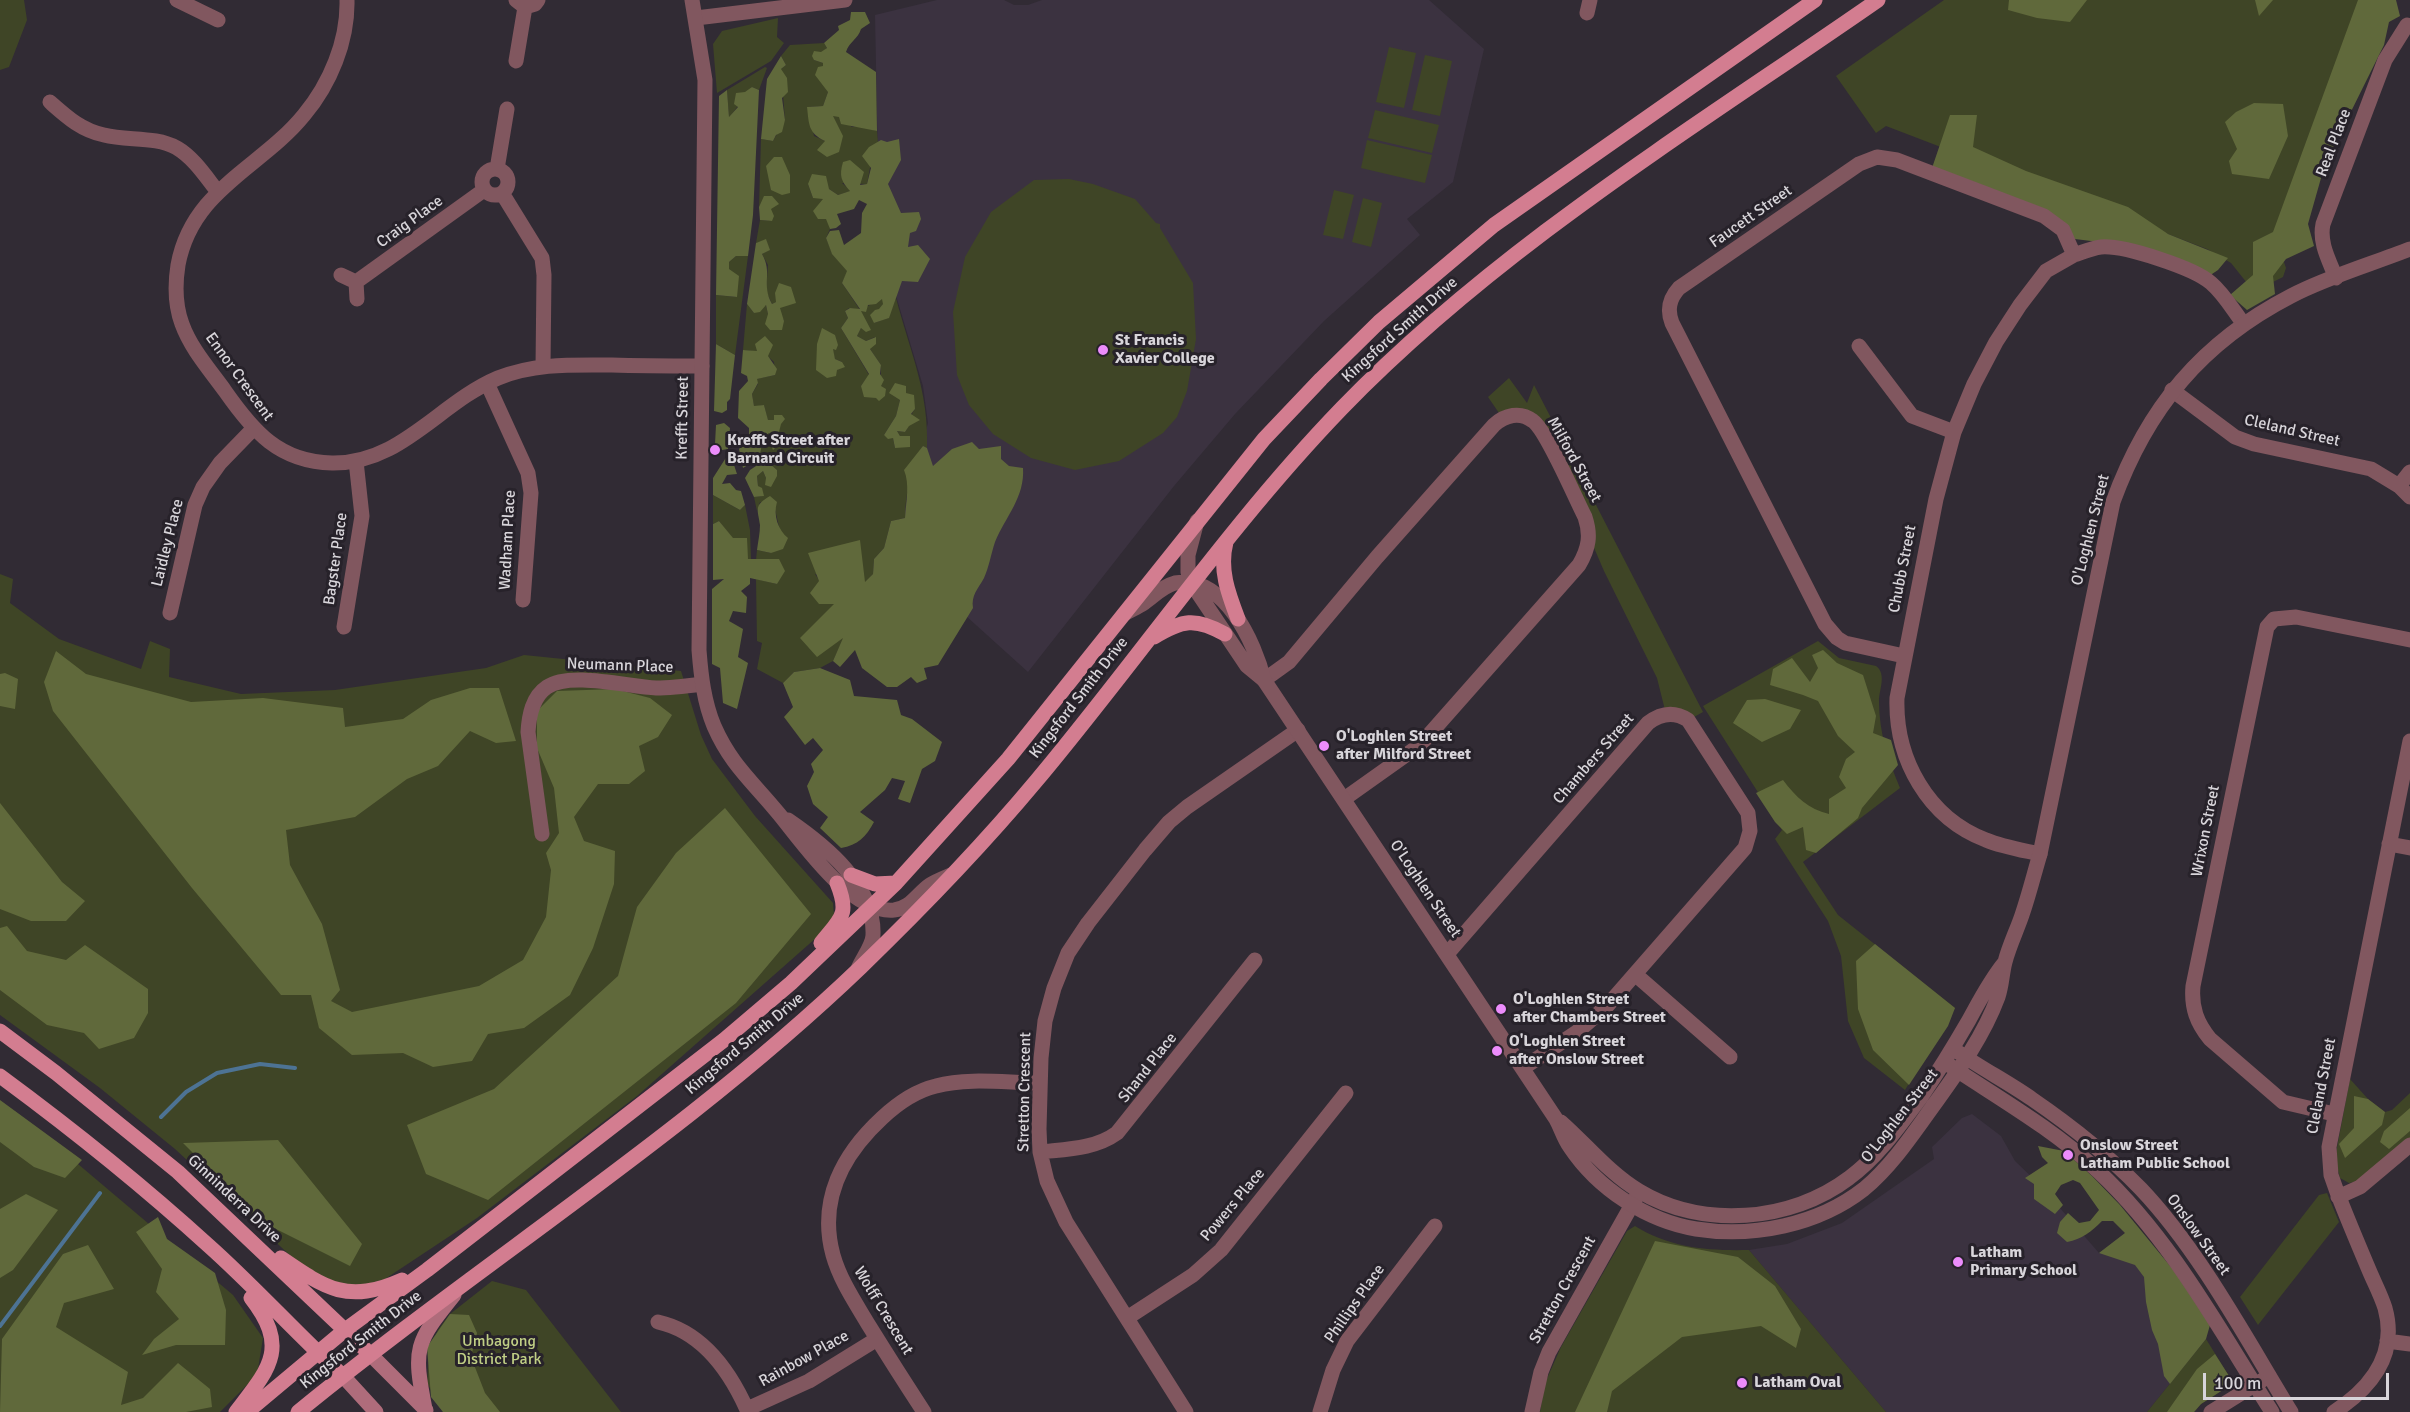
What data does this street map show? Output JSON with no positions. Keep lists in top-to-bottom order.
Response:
{
  "streets": {
    "main road": ["Kingsford Smith Drive", "Ginninderra Drive"],
    "street": [
      "Real Place",
      "Faucett Street",
      "Craig Place",
      "Ennor Crescent",
      "Krefft Street",
      "Cleland Street",
      "Milford Street",
      "O'Loghlen Street",
      "Wadham Place",
      "Laidley Place",
      "Bagster Place",
      "Chubb Street",
      "Neumann Place",
      "Chambers Street",
      "Wrixon Street",
      "Shand Place",
      "Stretton Crescent",
      "Powers Place",
      "Onslow Street",
      "Phillips Place",
      "Wolff Crescent",
      "Rainbow Place"
    ]
  },
  "crossings": [
    ["Real Place", "O'Loghlen Street"],
    ["Faucett Street", "Chubb Street"],
    ["Kingsford Smith Drive", "Krefft Street"],
    ["Kingsford Smith Drive", "O'Loghlen Street"],
    ["Kingsford Smith Drive", "Ginninderra Drive"],
    ["Ennor Crescent", "Krefft Street"],
    ["Ennor Crescent", "Wadham Place"],
    ["Ennor Crescent", "Laidley Place"],
    ["Ennor Crescent", "Bagster Place"],
    ["Krefft Street", "Neumann Place"],
    ["Cleland Street", "O'Loghlen Street"],
    ["Cleland Street", "Wrixon Street"],
    ["Milford Street", "O'Loghlen Street"],
    ["O'Loghlen Street", "Chubb Street"],
    ["O'Loghlen Street", "Chambers Street"],
    ["O'Loghlen Street", "Stretton Crescent"],
    ["O'Loghlen Street", "Onslow Street"],
    ["Shand Place", "Stretton Crescent"],
    ["Stretton Crescent", "Powers Place"],
    ["Stretton Crescent", "Wolff Crescent"],
    ["Wolff Crescent", "Rainbow Place"]
  ],
  "parks": ["Umbagong District Park"],
  "places": [
    "St Francis Xavier College",
    "Krefft Street after Barnard Circuit",
    "O'Loghlen Street after Milford Street",
    "O'Loghlen Street after Chambers Street",
    "O'Loghlen Street after Onslow Street",
    "Onslow Street Latham Public School",
    "Latham Primary School",
    "Latham Oval"
  ],
  "scale_bar": "100 m"
}
